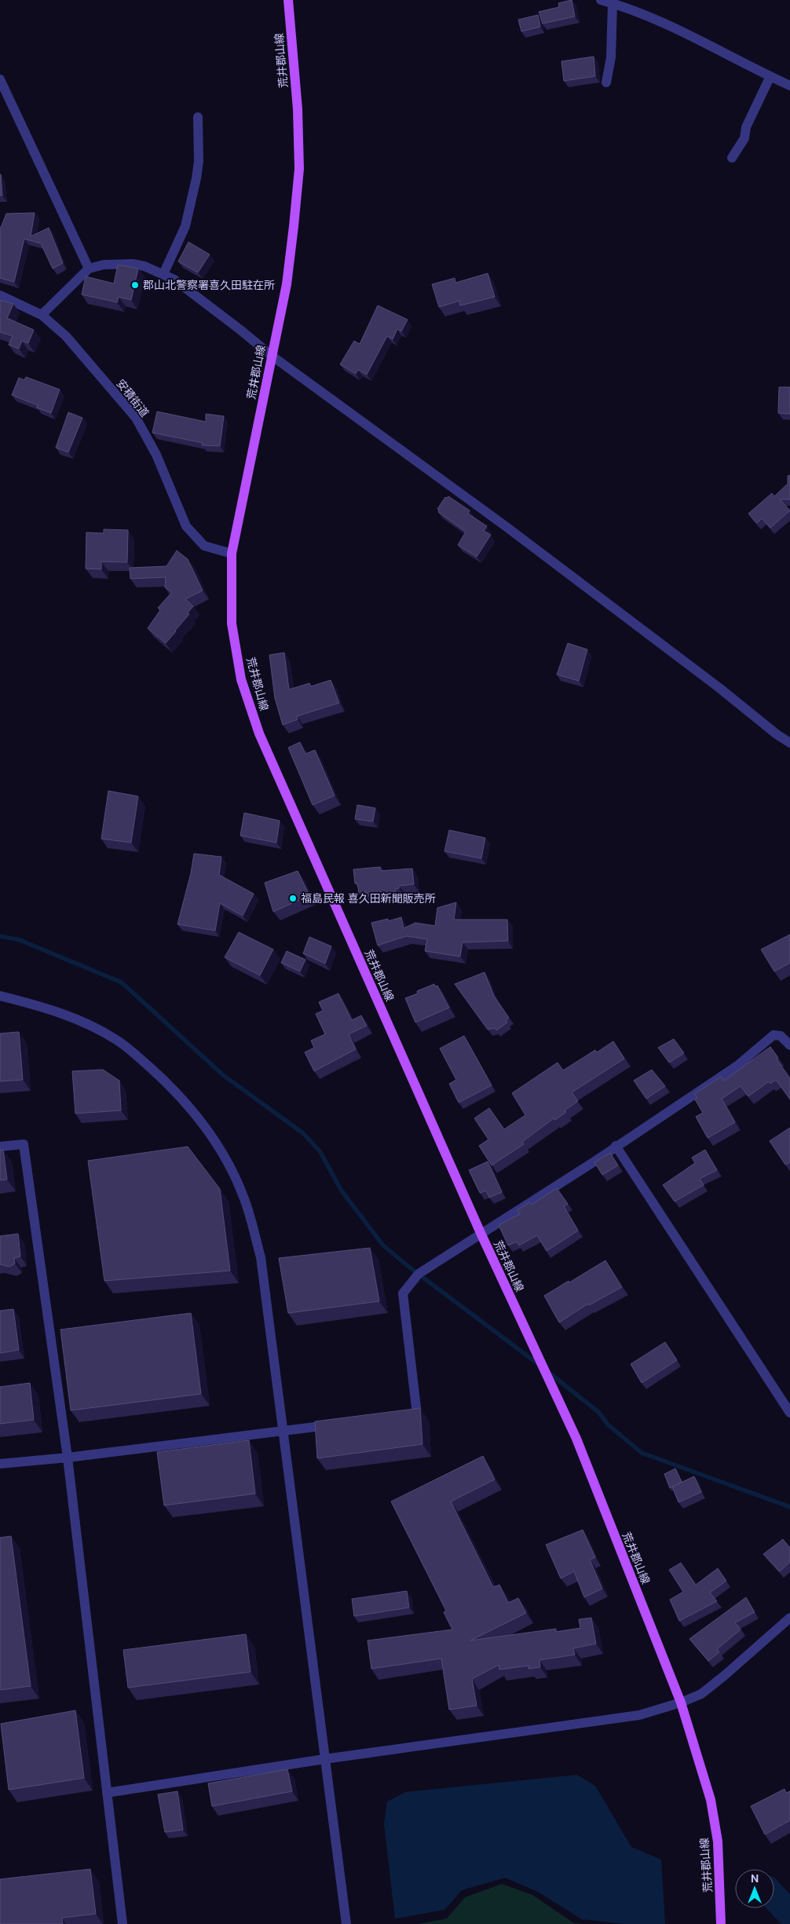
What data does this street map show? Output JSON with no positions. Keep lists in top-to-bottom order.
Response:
{
  "streets": {
    "main road": ["荒井郡山線"],
    "street": ["安積街道"]
  },
  "crossings": [
    ["荒井郡山線", "安積街道"]
  ],
  "places": ["郡山北警察署喜久田駐在所", "福島民報 喜久田新聞販売所"],
  "north": "top"
}
